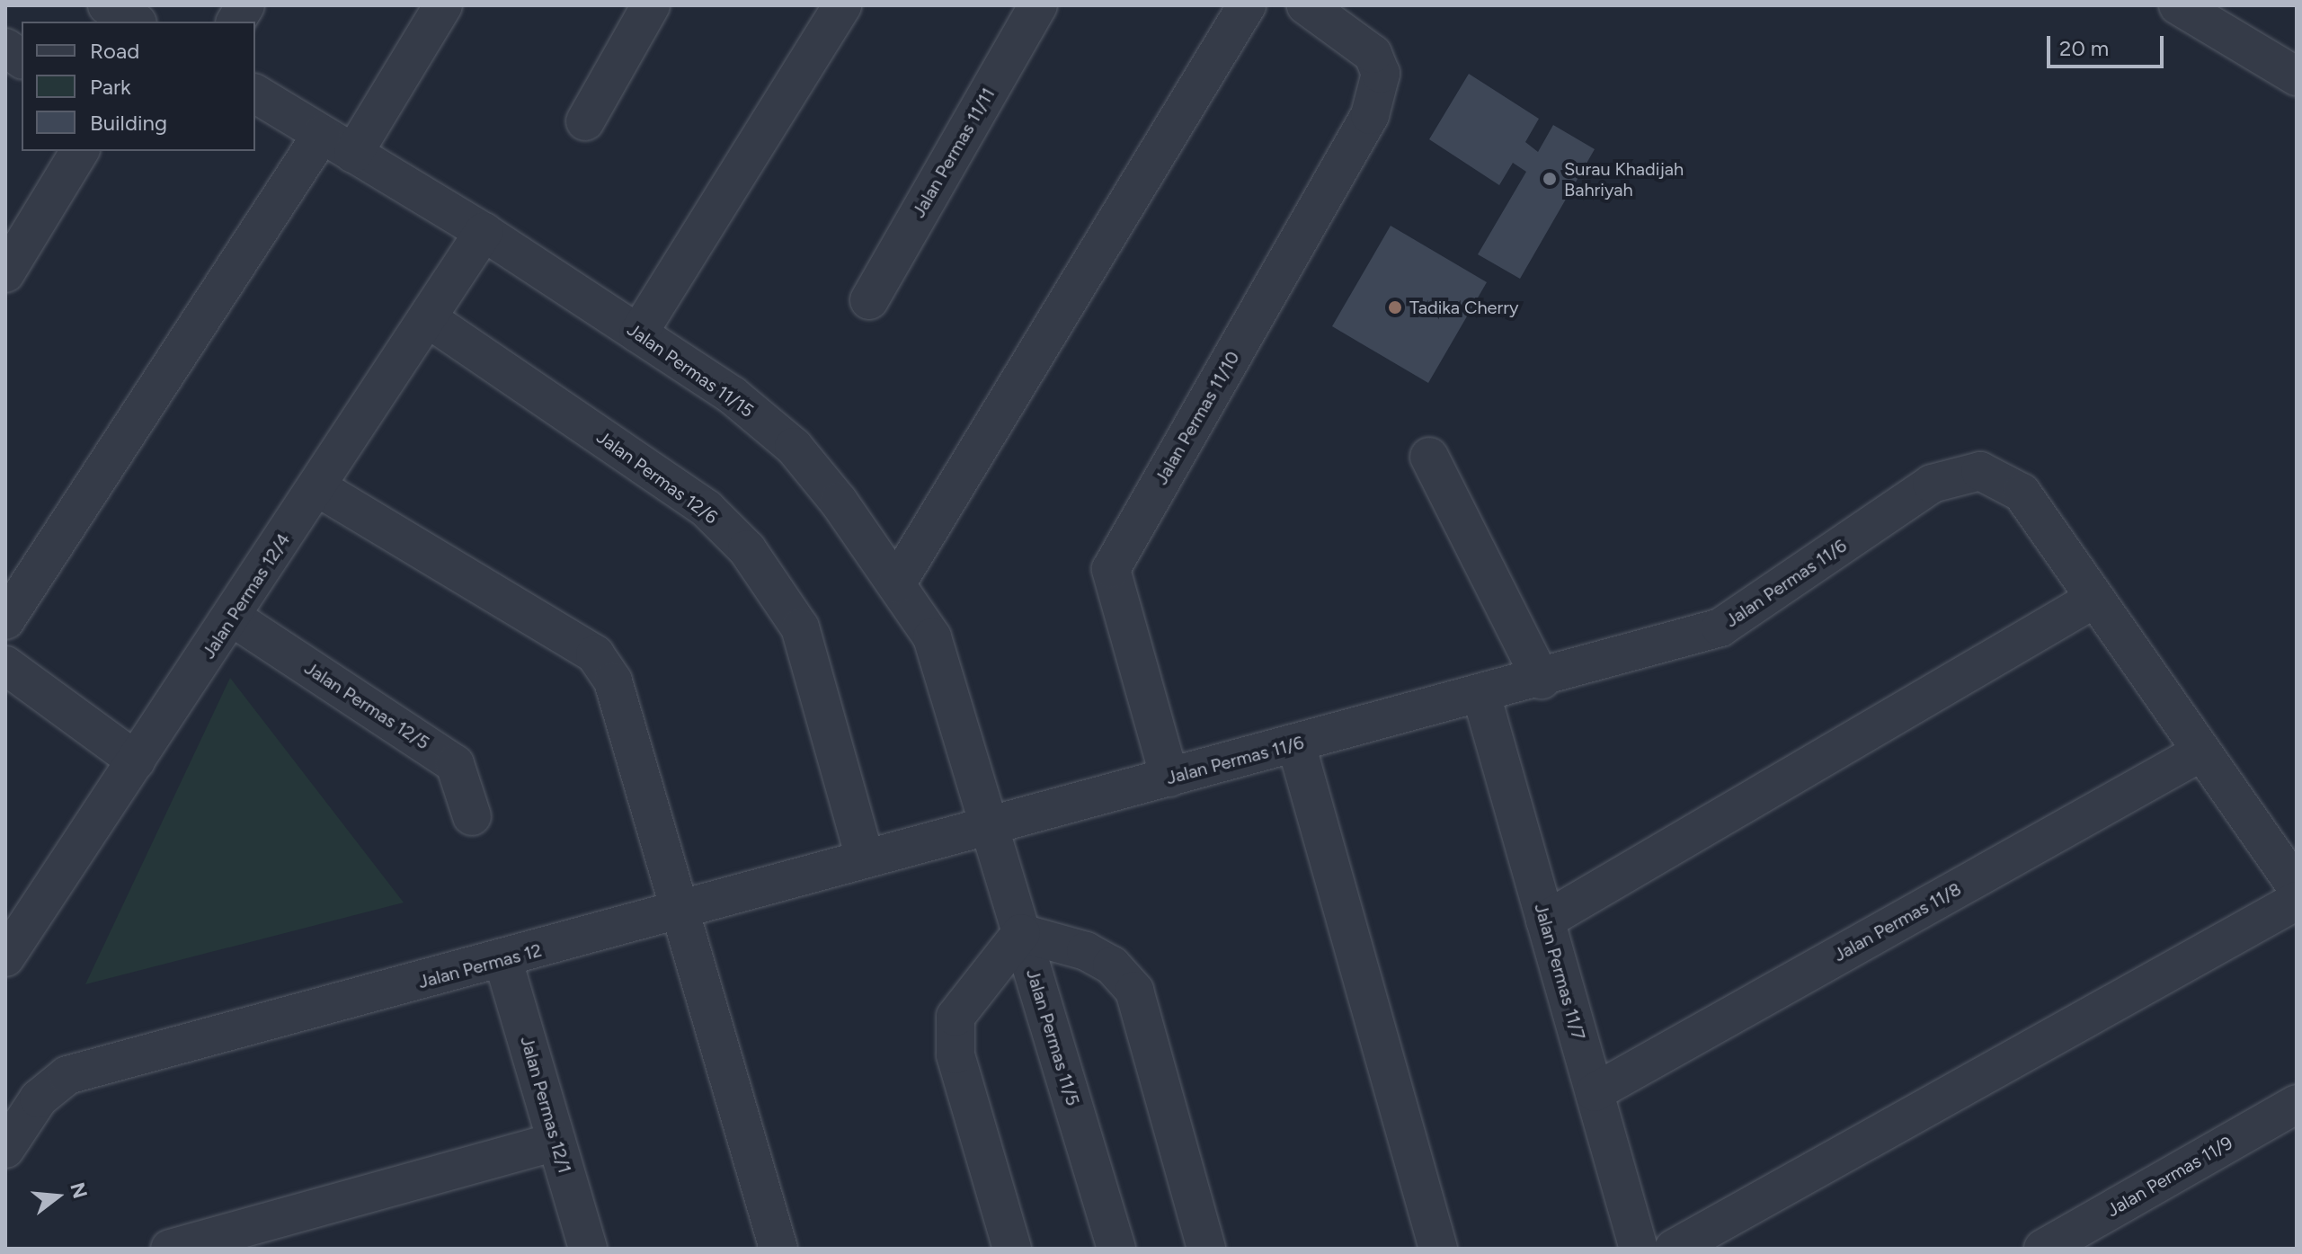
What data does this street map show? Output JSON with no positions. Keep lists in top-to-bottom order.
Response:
{
  "streets": {
    "street": [
      "Jalan Permas 11/11",
      "Jalan Permas 11/15",
      "Jalan Permas 11/10",
      "Jalan Permas 12/6",
      "Jalan Permas 11/6",
      "Jalan Permas 12/4",
      "Jalan Permas 12/5",
      "Jalan Permas 11/8",
      "Jalan Permas 12",
      "Jalan Permas 11/7",
      "Jalan Permas 11/5",
      "Jalan Permas 12/1",
      "Jalan Permas 11/9"
    ]
  },
  "crossings": [
    ["Jalan Permas 11/15", "Jalan Permas 11/6"],
    ["Jalan Permas 11/15", "Jalan Permas 12/4"],
    ["Jalan Permas 11/15", "Jalan Permas 12"],
    ["Jalan Permas 11/15", "Jalan Permas 11/5"],
    ["Jalan Permas 11/10", "Jalan Permas 11/6"],
    ["Jalan Permas 12/6", "Jalan Permas 12/4"],
    ["Jalan Permas 12/6", "Jalan Permas 12"],
    ["Jalan Permas 11/6", "Jalan Permas 11/8"],
    ["Jalan Permas 11/6", "Jalan Permas 12"],
    ["Jalan Permas 11/6", "Jalan Permas 11/7"],
    ["Jalan Permas 11/6", "Jalan Permas 11/5"],
    ["Jalan Permas 12/4", "Jalan Permas 12/5"],
    ["Jalan Permas 11/8", "Jalan Permas 11/7"],
    ["Jalan Permas 12", "Jalan Permas 11/5"],
    ["Jalan Permas 12", "Jalan Permas 12/1"]
  ],
  "places": ["Surau Khadijah Bahriyah", "Tadika Cherry"],
  "legend": ["Road", "Park", "Building"],
  "scale_bar": "20 m",
  "north": "right"
}
